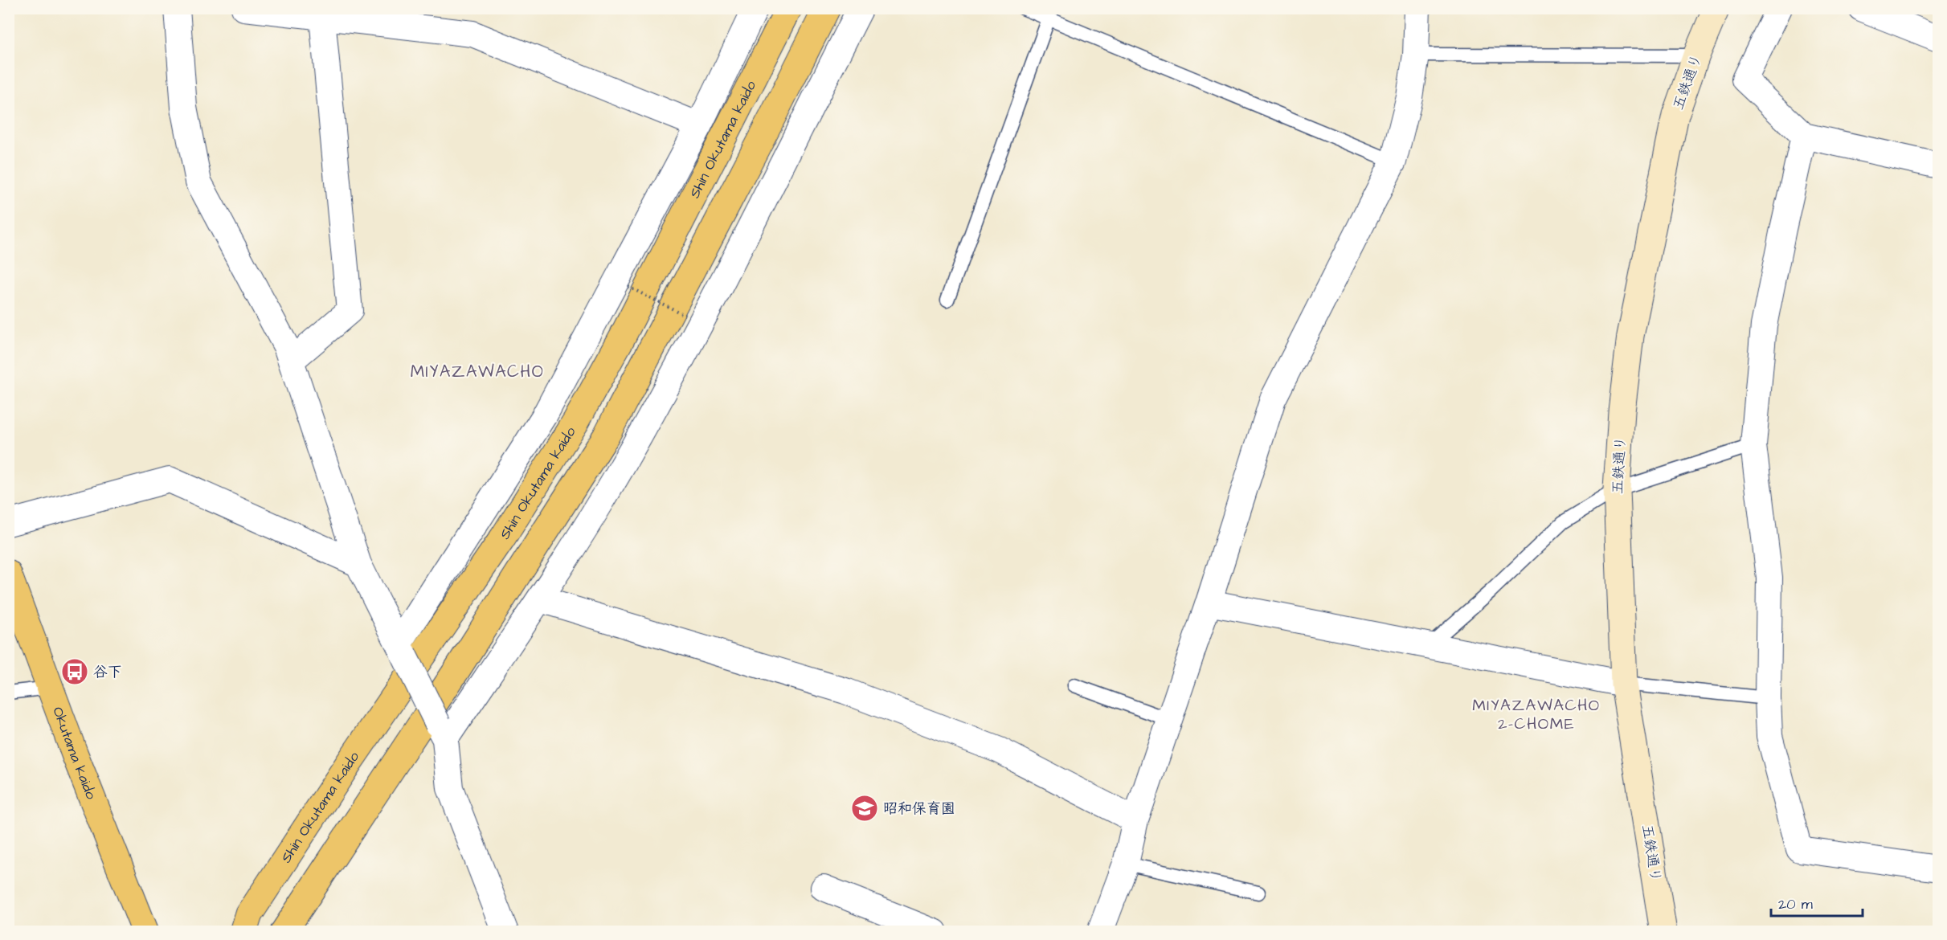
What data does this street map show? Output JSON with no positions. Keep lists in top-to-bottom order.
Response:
{
  "streets": {
    "main road": ["Shin Okutama kaido", "Okutama kaido"],
    "street": ["五鉄通り"]
  },
  "districts": ["MIYAZAWACHO", "MIYAZAWACHO 2-CHOME"],
  "places": {
    "bus stop": ["谷下"],
    "school or university": ["昭和保育園"]
  },
  "scale_bar": "20 m"
}
